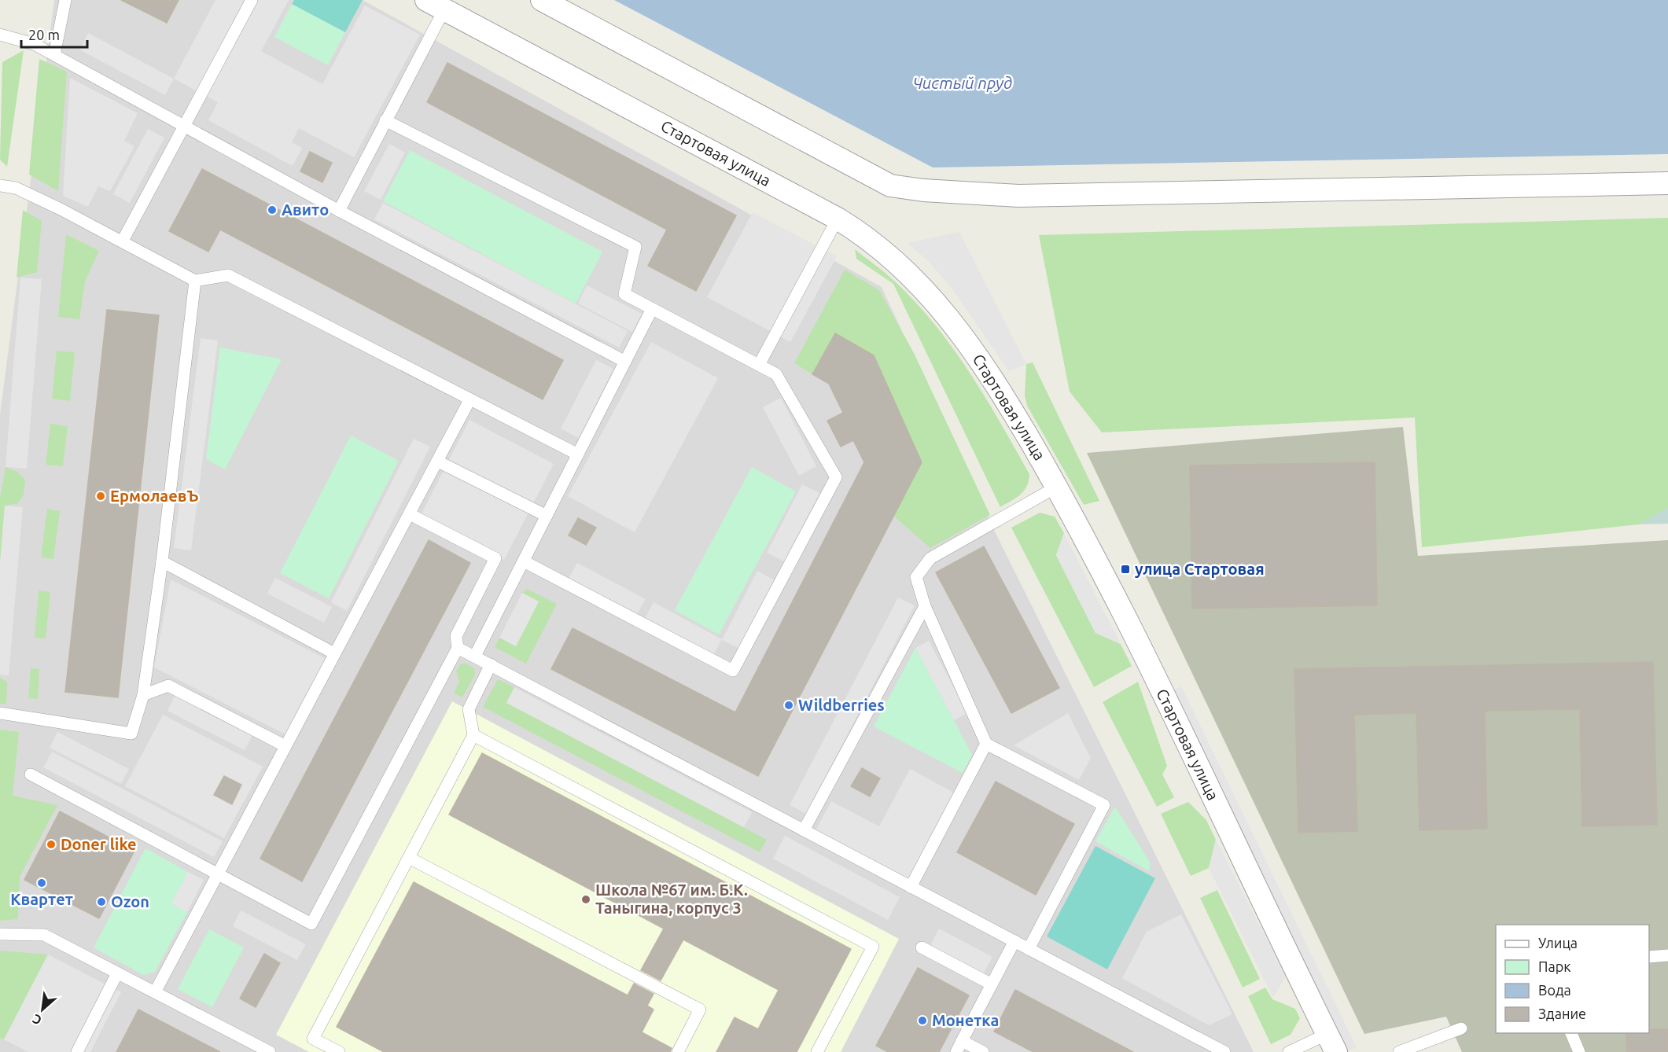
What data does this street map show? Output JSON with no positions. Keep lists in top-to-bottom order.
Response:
{
  "streets": {
    "street": ["Стартовая улица"]
  },
  "water": ["Чистый пруд"],
  "places": {
    "other": [
      "Авито",
      "ЕрмолаевЪ",
      "Wildberries",
      "Doner like",
      "Квартет",
      "Школа №67 им. Б.К. Таныгина, корпус 3",
      "Ozon",
      "Монетка"
    ],
    "transit": ["улица Стартовая"]
  },
  "legend": [
    "Улица",
    "Парк",
    "Вода",
    "Здание"
  ],
  "scale_bar": "20 m",
  "north": "bottom left"
}
